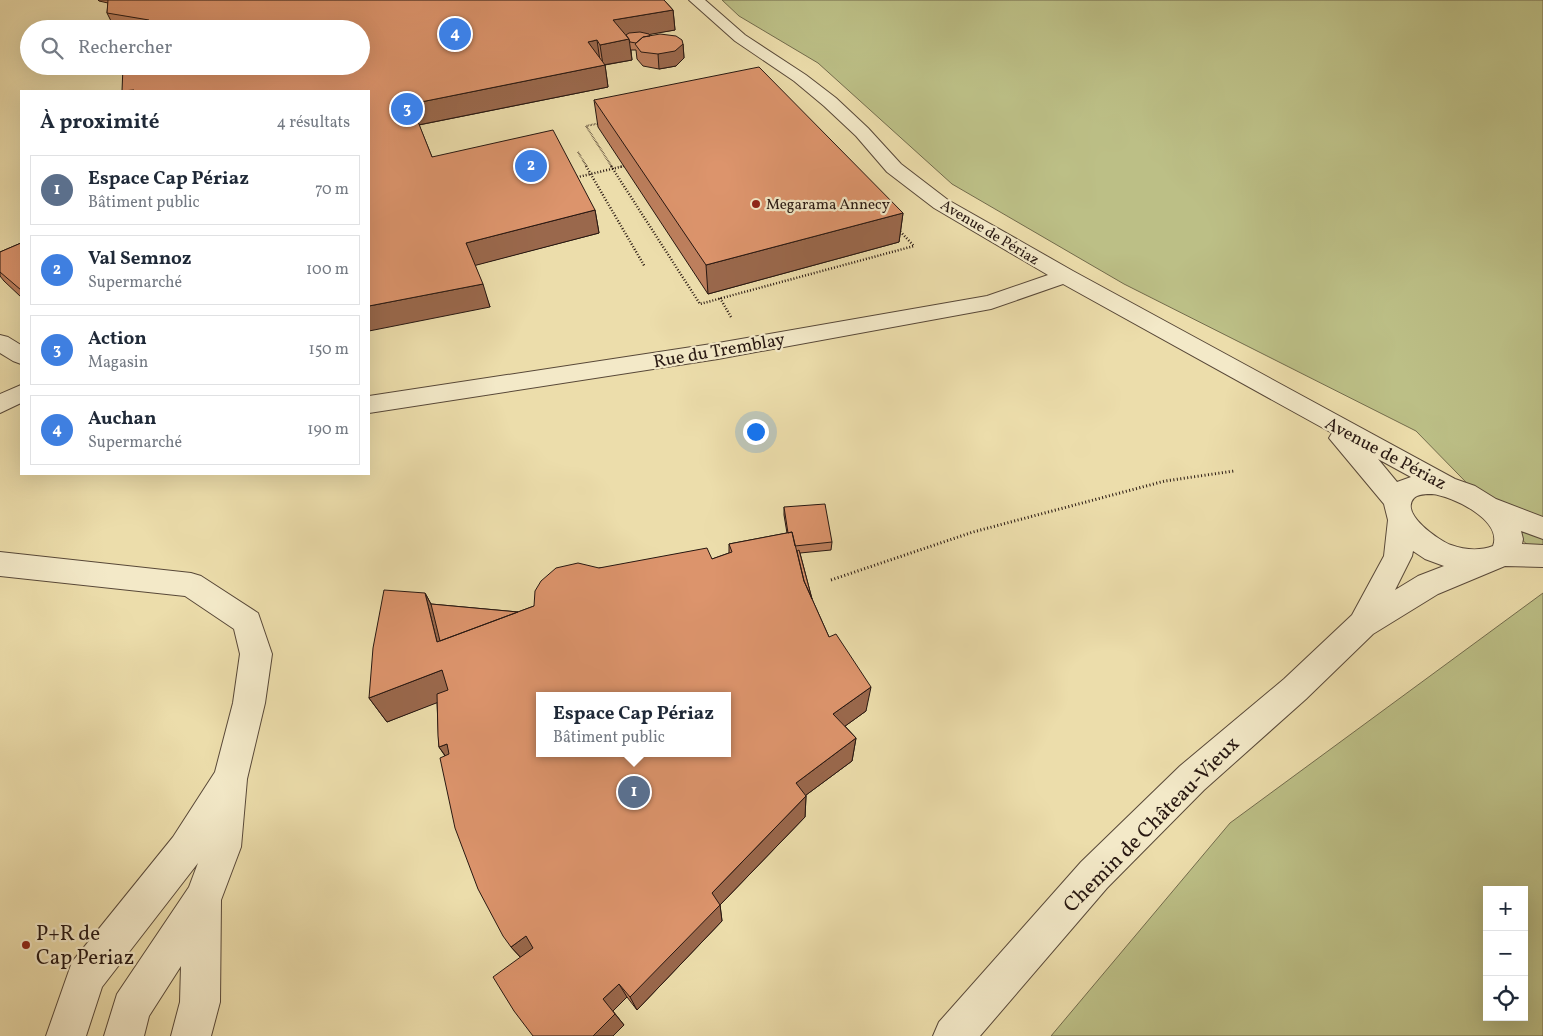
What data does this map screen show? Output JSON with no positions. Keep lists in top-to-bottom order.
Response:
{
  "streets": {
    "street": ["Avenue de Périaz", "Rue du Tremblay", "Chemin de Château-Vieux"]
  },
  "crossings": [
    ["Avenue de Périaz", "Rue du Tremblay"],
    ["Avenue de Périaz", "Chemin de Château-Vieux"]
  ],
  "places": ["Megarama Annecy", "P+R de Cap Periaz"],
  "page": {
    "pins": [
      "4",
      "3",
      "2",
      "1"
    ],
    "search": "Rechercher",
    "heading": ["À proximité", "4 résultats"],
    "list": [
      {
        "mark": "1",
        "name": "Espace Cap Périaz",
        "note": "Bâtiment public",
        "value": "70 m"
      },
      {
        "mark": "2",
        "name": "Val Semnoz",
        "note": "Supermarché",
        "value": "100 m"
      },
      {
        "mark": "3",
        "name": "Action",
        "note": "Magasin",
        "value": "150 m"
      },
      {
        "mark": "4",
        "name": "Auchan",
        "note": "Supermarché",
        "value": "190 m"
      }
    ],
    "popup": ["Espace Cap Périaz", "Bâtiment public"],
    "map_buttons": ["+", "−"]
  }
}
